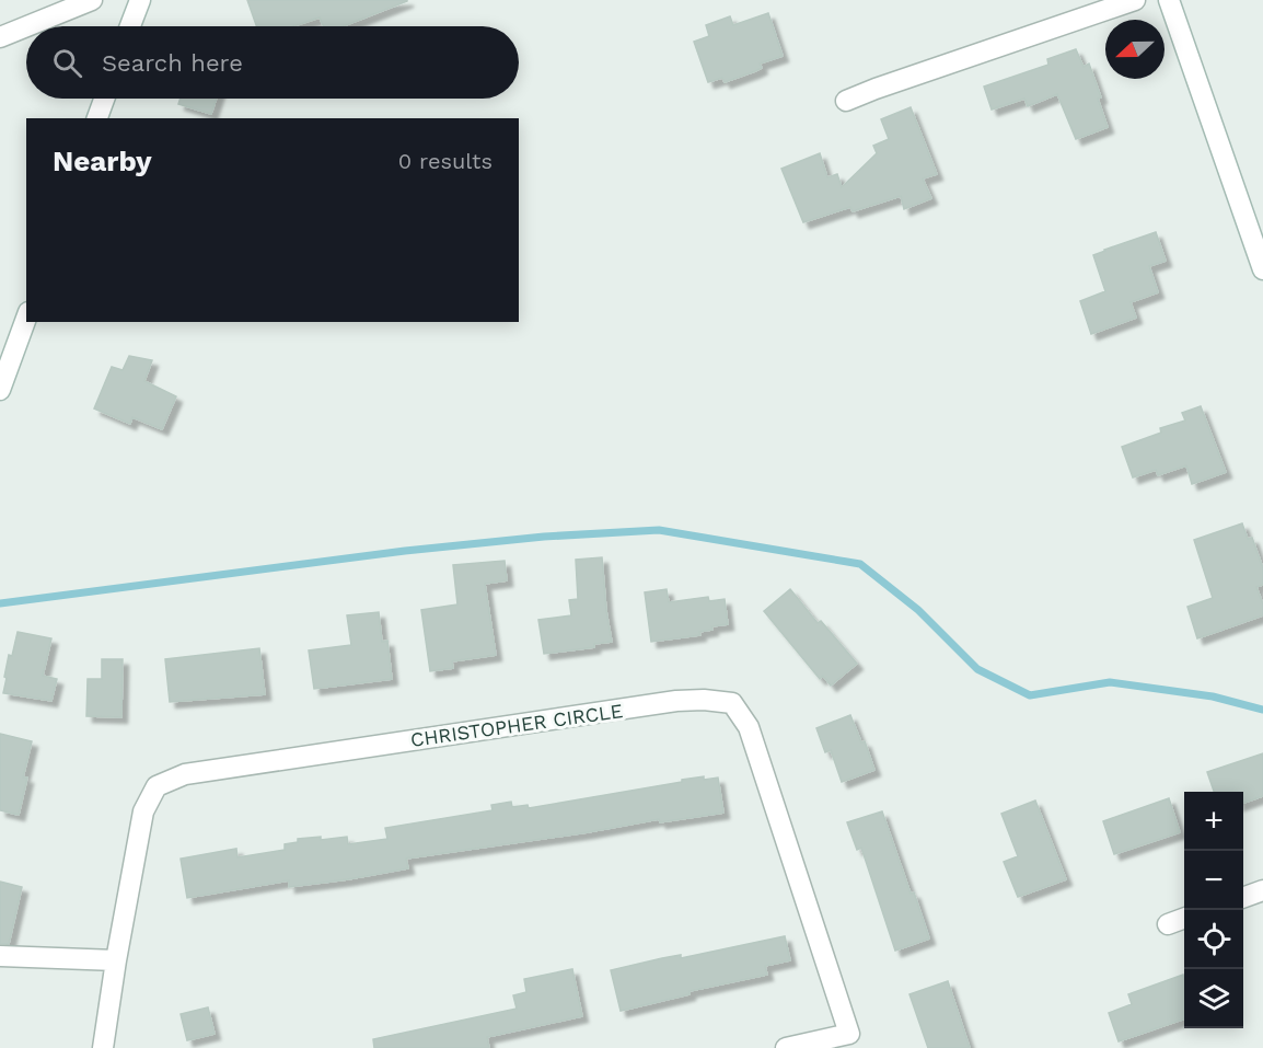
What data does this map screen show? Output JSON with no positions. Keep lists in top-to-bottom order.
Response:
{
  "streets": {
    "street": ["CHRISTOPHER CIRCLE"]
  },
  "north": "left",
  "page": {
    "search": "Search here",
    "heading": ["Nearby", "0 results"],
    "map_buttons": ["+", "−"]
  }
}
